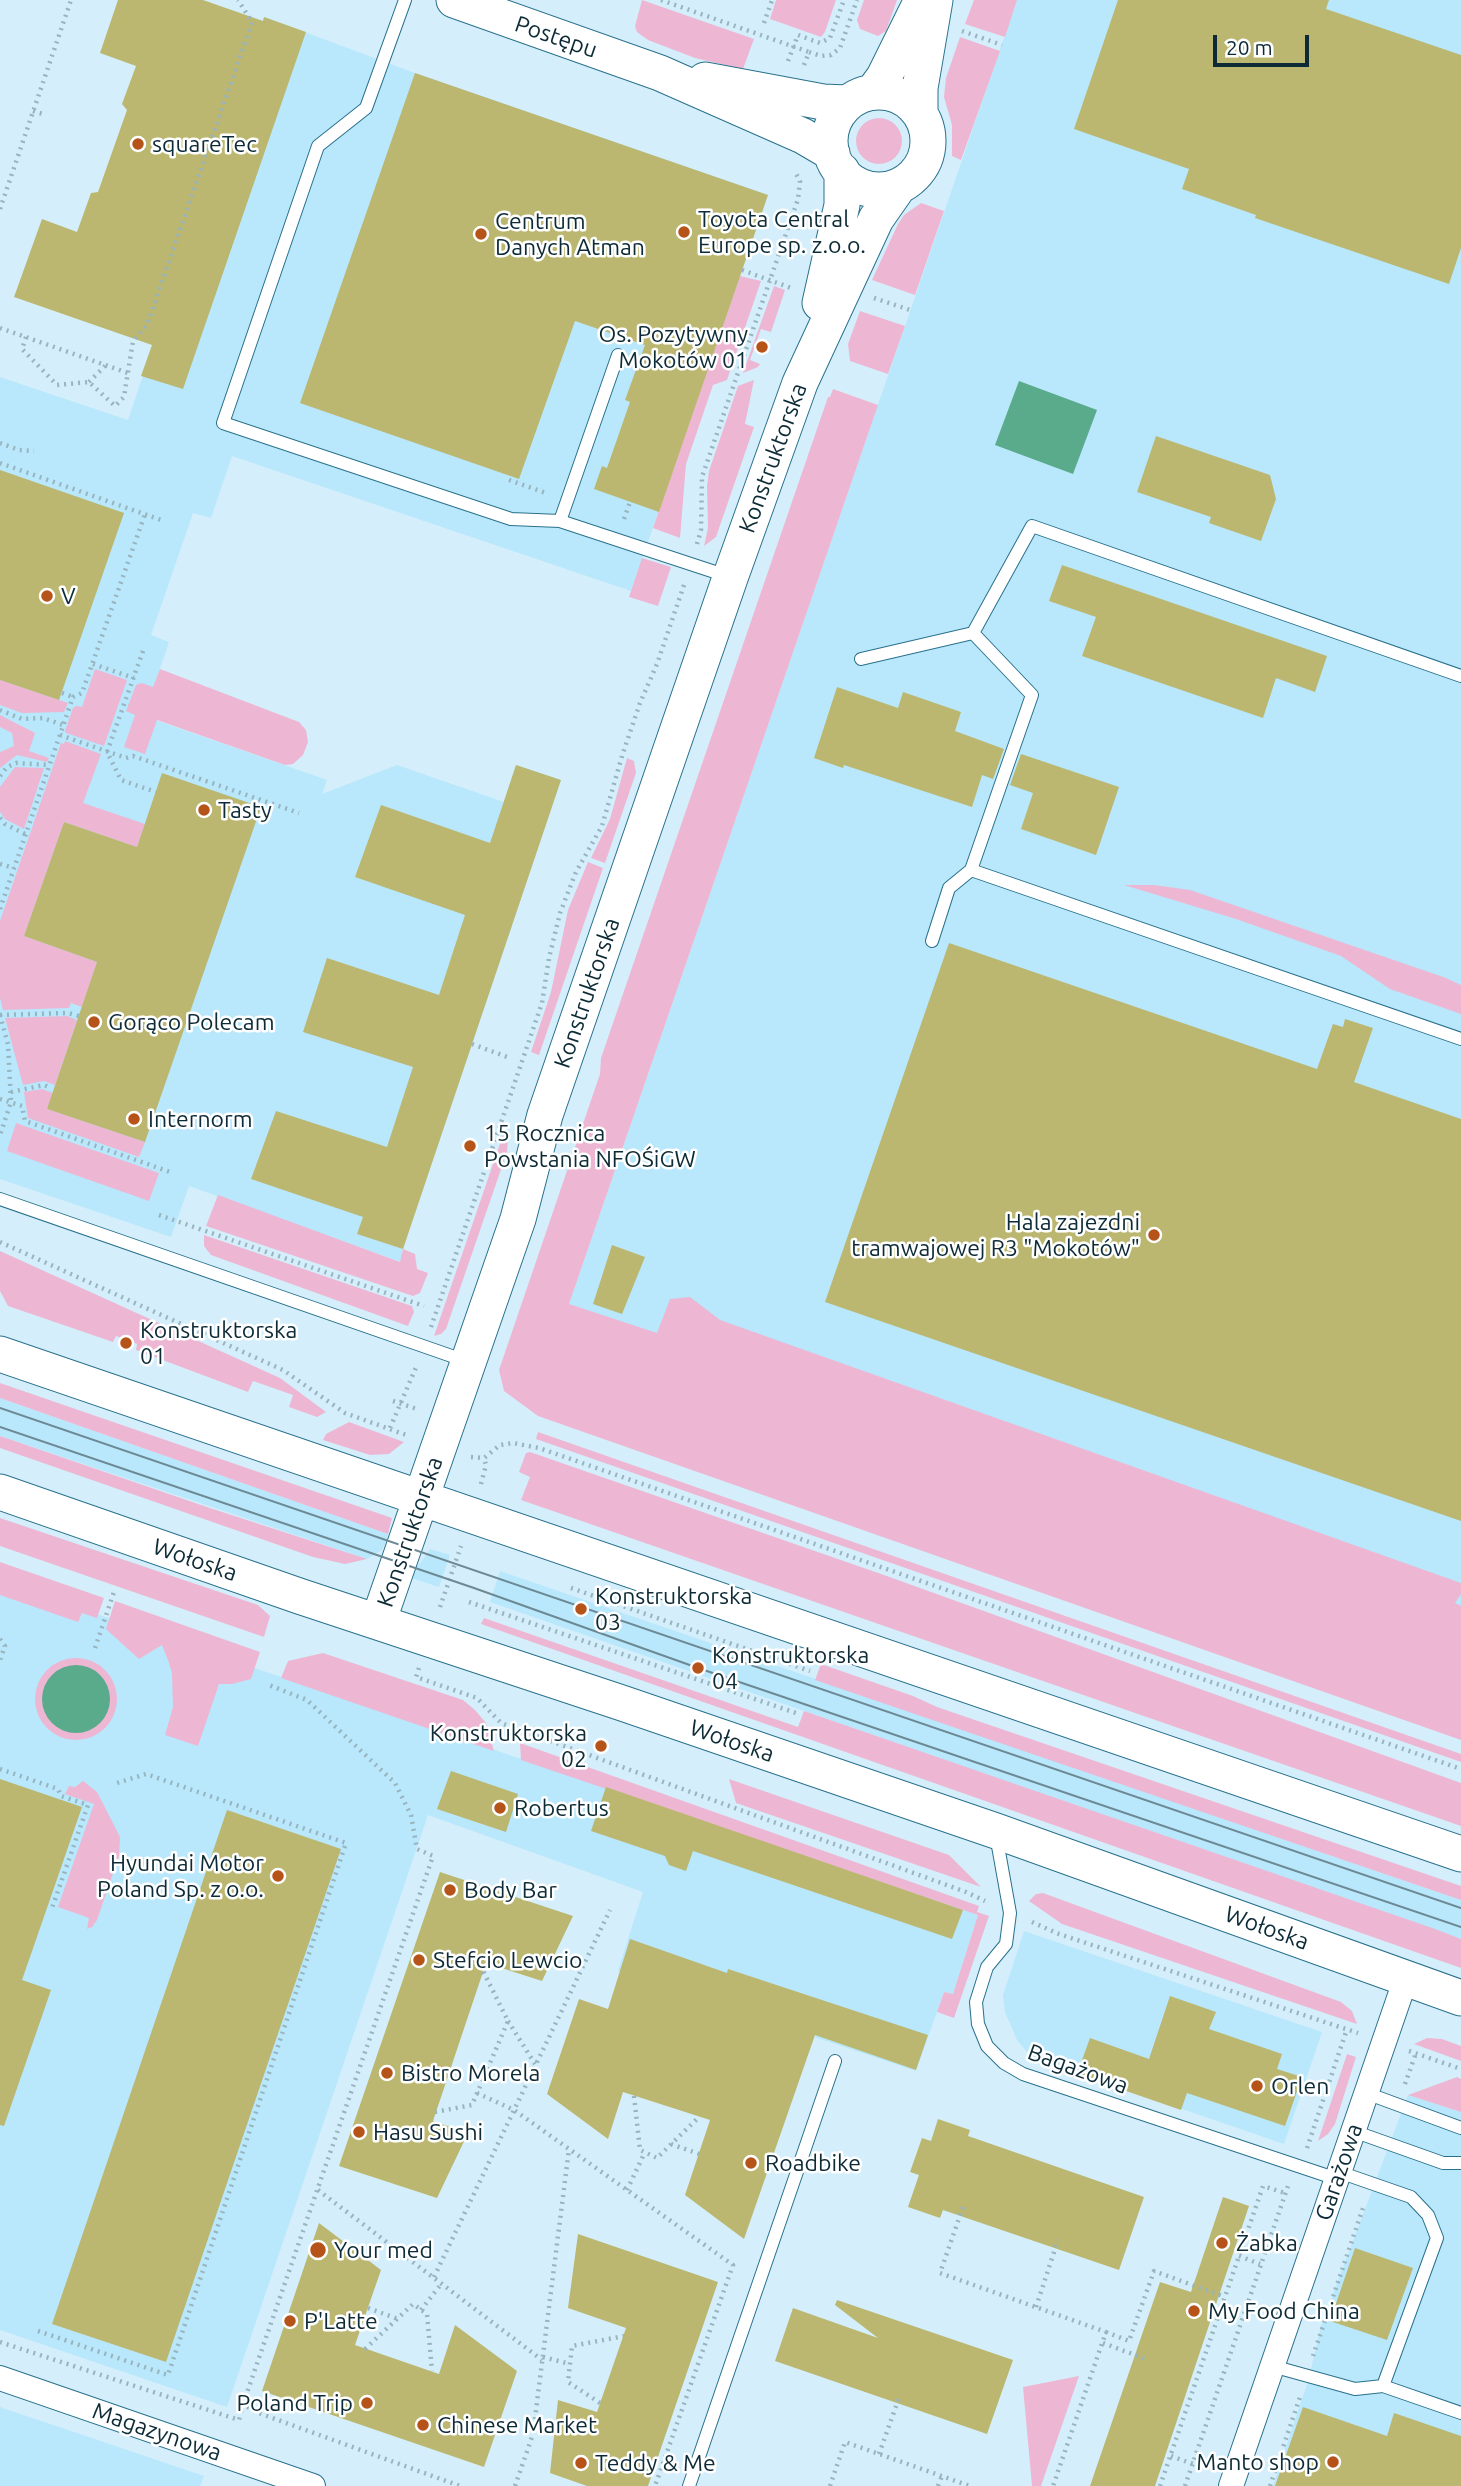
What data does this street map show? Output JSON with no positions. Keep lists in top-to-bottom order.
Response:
{
  "streets": {
    "main road": ["Postępu", "Konstruktorska", "Wołoska"],
    "street": ["Garażowa", "Magazynowa"],
    "lane": ["Bagażowa"]
  },
  "crossings": [
    ["Postępu", "Konstruktorska"],
    ["Konstruktorska", "Wołoska"],
    ["Wołoska", "Bagażowa"],
    ["Wołoska", "Garażowa"],
    ["Bagażowa", "Garażowa"]
  ],
  "places": [
    "squareTec",
    "Toyota Central Europe sp. z.o.o.",
    "Centrum Danych Atman",
    "Os. Pozytywny Mokotów 01",
    "V",
    "Tasty",
    "Gorąco Polecam",
    "Internorm",
    "15 Rocznica Powstania NFOŚiGW",
    "Hala zajezdni tramwajowej R3 \"Mokotów\"",
    "Konstruktorska 01",
    "Konstruktorska 03",
    "Konstruktorska 04",
    "Konstruktorska 02",
    "Robertus",
    "Hyundai Motor Poland Sp. z o.o.",
    "Body Bar",
    "Stefcio Lewcio",
    "Bistro Morela",
    "Orlen",
    "Hasu Sushi",
    "Roadbike",
    "Żabka",
    "Your med",
    "My Food China",
    "P'Latte",
    "Poland Trip",
    "Chinese Market",
    "Manto shop",
    "Teddy & Me"
  ],
  "scale_bar": "20 m"
}
